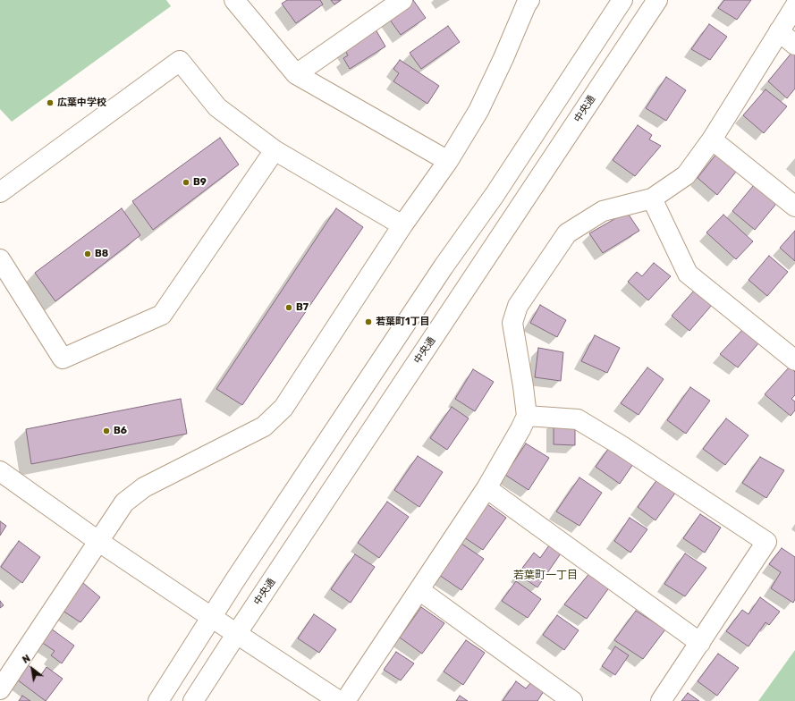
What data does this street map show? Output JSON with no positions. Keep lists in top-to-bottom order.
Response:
{
  "streets": {
    "street": ["中央通"]
  },
  "districts": ["若葉町一丁目"],
  "places": [
    "広葉中学校",
    "B9",
    "B8",
    "B7",
    "若葉町1丁目",
    "B6"
  ],
  "north": "top left"
}
